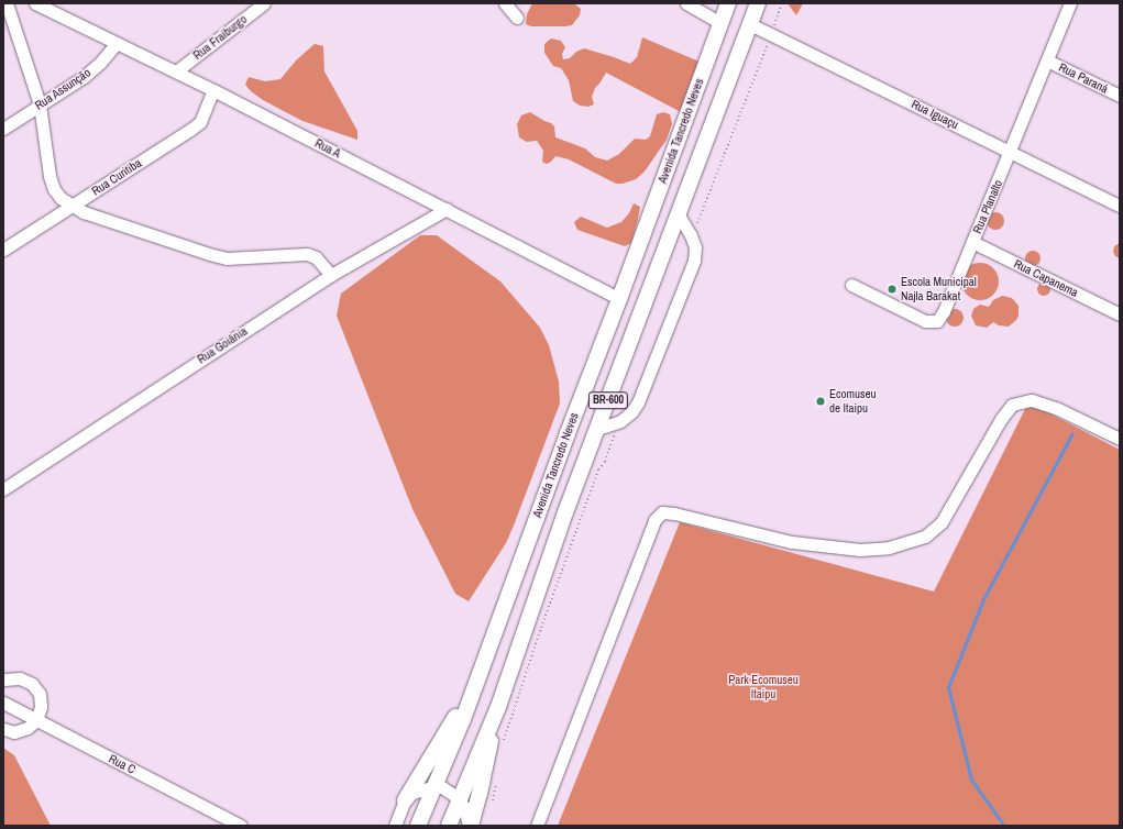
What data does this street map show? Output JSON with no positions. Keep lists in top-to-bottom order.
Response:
{
  "streets": {
    "main road": ["Avenida Tancredo Neves", "BR-600"],
    "street": [
      "Rua Fraiburgo",
      "Rua Paraná",
      "Rua Assunção",
      "Rua Iguaçu",
      "Rua A",
      "Rua Curitiba",
      "Rua Planalto",
      "Rua Capanema",
      "Rua Goiânia",
      "Rua C"
    ]
  },
  "crossings": [
    ["Rua Fraiburgo", "Rua A"],
    ["Rua Paraná", "Rua Planalto"],
    ["Rua Assunção", "Rua A"],
    ["Rua Iguaçu", "Rua Planalto"],
    ["Rua Iguaçu", "BR-600"],
    ["Avenida Tancredo Neves", "Rua A"],
    ["Rua A", "Rua Curitiba"],
    ["Rua A", "Rua Goiânia"],
    ["Rua Planalto", "Rua Capanema"]
  ],
  "parks": ["Park Ecomuseu Itaipu"],
  "places": ["Escola Municipal Najla Barakat", "Ecomuseu de Itaipu"]
}
